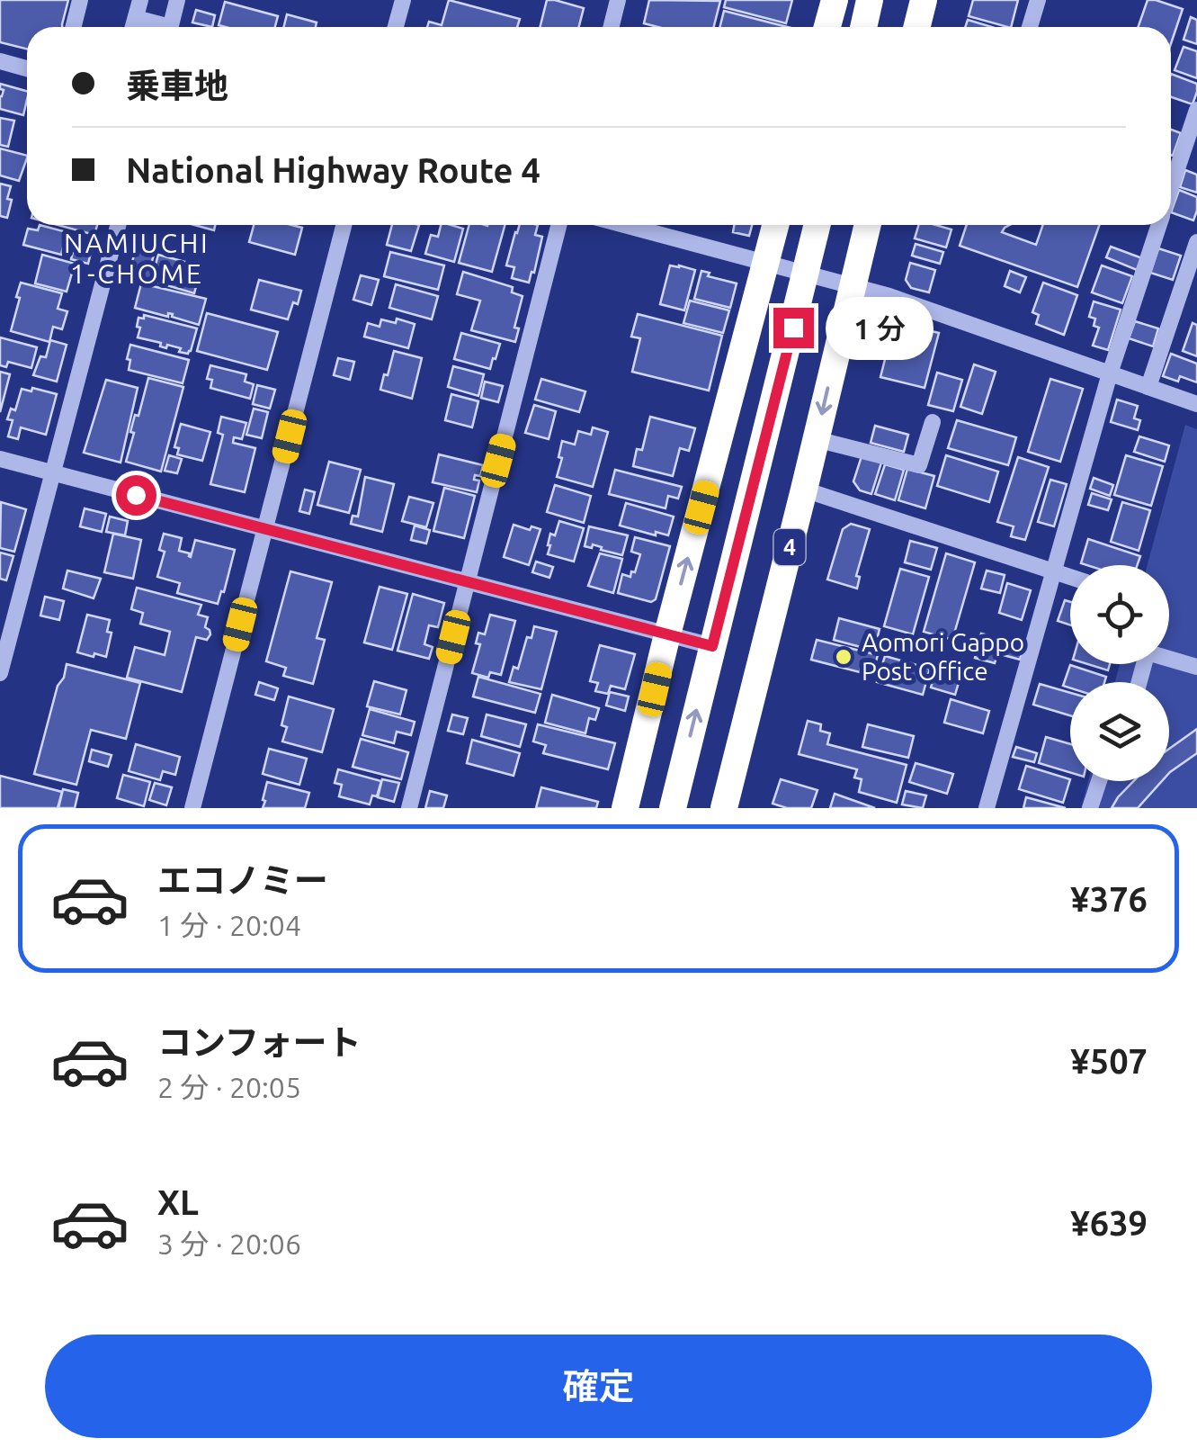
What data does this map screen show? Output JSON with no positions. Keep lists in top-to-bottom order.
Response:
{
  "streets": {
    "highway": ["4"]
  },
  "districts": ["NAMIUCHI 1-CHOME"],
  "places": ["Aomori Gappo Post Office"],
  "page": {
    "banner": ["乗車地", "National Highway Route 4"],
    "bubble": "1 分",
    "list": [
      {
        "name": "エコノミー",
        "note": "1 分 · 20:04",
        "value": "¥376"
      },
      {
        "name": "コンフォート",
        "note": "2 分 · 20:05",
        "value": "¥507"
      },
      {
        "name": "XL",
        "note": "3 分 · 20:06",
        "value": "¥639"
      }
    ],
    "buttons": "確定"
  }
}
